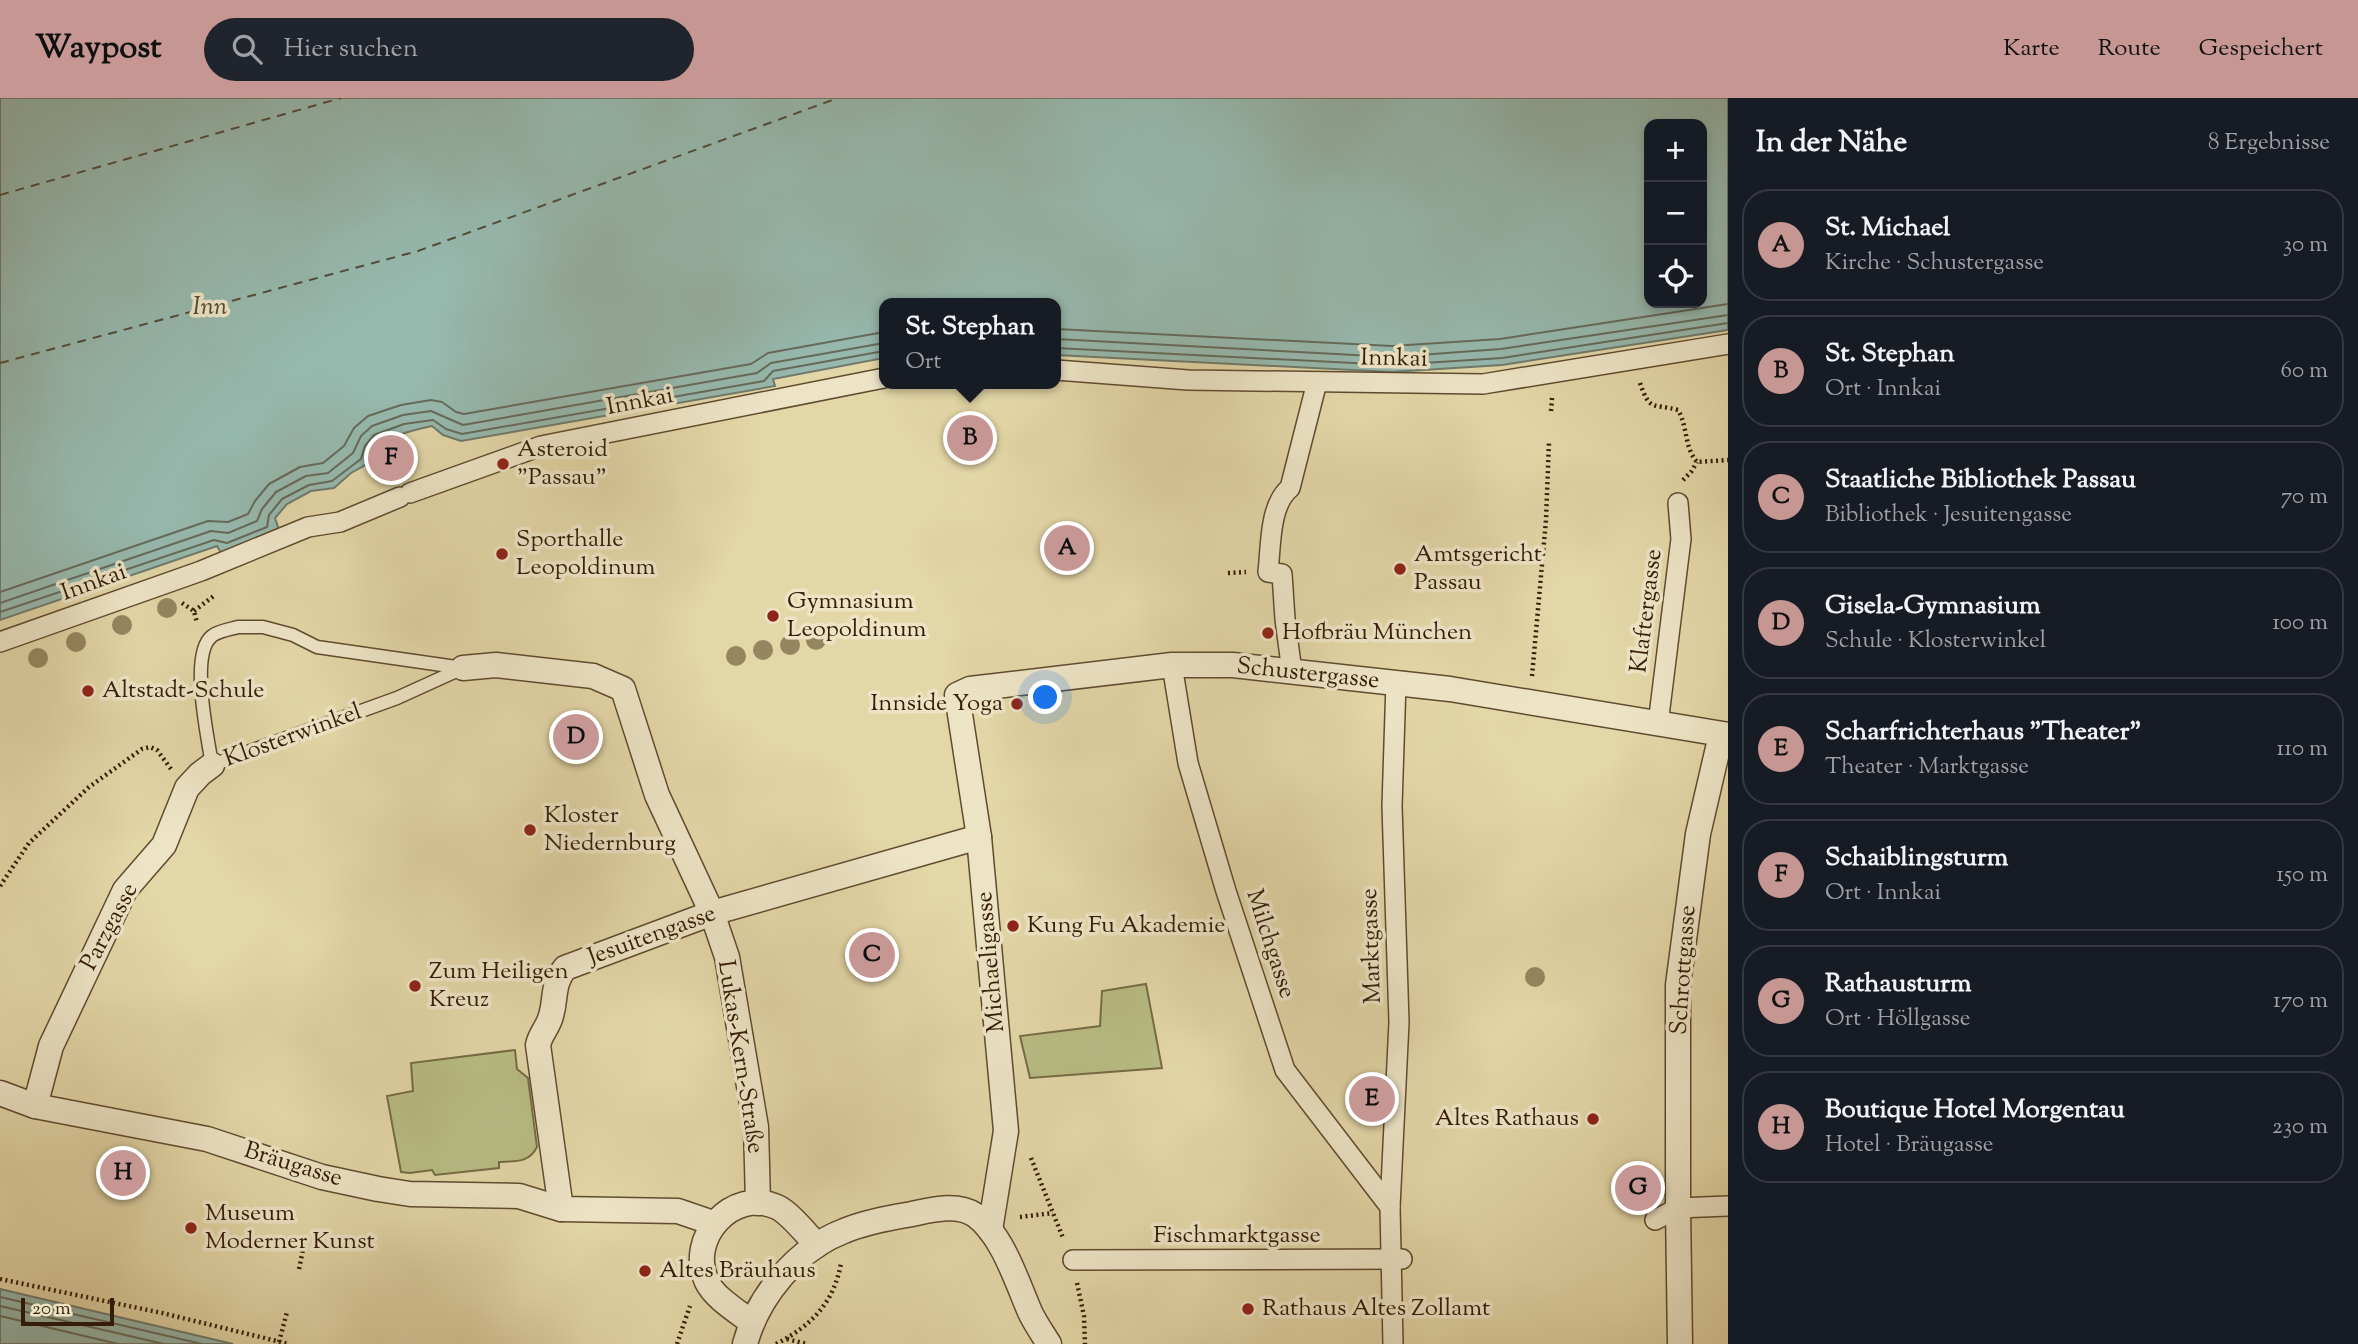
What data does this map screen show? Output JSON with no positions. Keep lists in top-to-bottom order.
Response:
{
  "streets": {
    "street": [
      "Innkai",
      "Klaftergasse",
      "Schustergasse",
      "Klosterwinkel",
      "Parzgasse",
      "Jesuitengasse",
      "Milchgasse",
      "Marktgasse",
      "Michaeligasse",
      "Schrottgasse",
      "Lukas-Kern-Straße",
      "Bräugasse",
      "Fischmarktgasse"
    ]
  },
  "crossings": [
    ["Klaftergasse", "Schustergasse"],
    ["Schustergasse", "Milchgasse"],
    ["Schustergasse", "Marktgasse"],
    ["Schustergasse", "Michaeligasse"],
    ["Schustergasse", "Schrottgasse"],
    ["Klosterwinkel", "Parzgasse"],
    ["Klosterwinkel", "Jesuitengasse"],
    ["Klosterwinkel", "Lukas-Kern-Straße"],
    ["Parzgasse", "Bräugasse"],
    ["Jesuitengasse", "Michaeligasse"],
    ["Jesuitengasse", "Lukas-Kern-Straße"],
    ["Jesuitengasse", "Bräugasse"],
    ["Milchgasse", "Marktgasse"],
    ["Marktgasse", "Fischmarktgasse"]
  ],
  "water": ["Inn"],
  "places": [
    "Asteroid \"Passau\"",
    "Sporthalle Leopoldinum",
    "Amtsgericht Passau",
    "Gymnasium Leopoldinum",
    "Hofbräu München",
    "Altstadt-Schule",
    "Innside Yoga",
    "Kloster Niedernburg",
    "Kung Fu Akademie",
    "Zum Heiligen Kreuz",
    "Altes Rathaus",
    "Museum Moderner Kunst",
    "Altes Bräuhaus",
    "Rathaus Altes Zollamt"
  ],
  "scale_bar": "20 m",
  "page": {
    "header": "Waypost",
    "search": "Hier suchen",
    "nav": ["Karte", "Route", "Gespeichert"],
    "heading": ["In der Nähe", "8 Ergebnisse"],
    "map_buttons": ["+", "−"],
    "list": [
      {
        "mark": "A",
        "name": "St. Michael",
        "note": "Kirche · Schustergasse",
        "value": "30 m"
      },
      {
        "mark": "B",
        "name": "St. Stephan",
        "note": "Ort · Innkai",
        "value": "60 m"
      },
      {
        "mark": "C",
        "name": "Staatliche Bibliothek Passau",
        "note": "Bibliothek · Jesuitengasse",
        "value": "70 m"
      },
      {
        "mark": "D",
        "name": "Gisela-Gymnasium",
        "note": "Schule · Klosterwinkel",
        "value": "100 m"
      },
      {
        "mark": "E",
        "name": "Scharfrichterhaus \"Theater\"",
        "note": "Theater · Marktgasse",
        "value": "110 m"
      },
      {
        "mark": "F",
        "name": "Schaiblingsturm",
        "note": "Ort · Innkai",
        "value": "150 m"
      },
      {
        "mark": "G",
        "name": "Rathausturm",
        "note": "Ort · Höllgasse",
        "value": "170 m"
      },
      {
        "mark": "H",
        "name": "Boutique Hotel Morgentau",
        "note": "Hotel · Bräugasse",
        "value": "230 m"
      }
    ],
    "popup": ["St. Stephan", "Ort"],
    "pins": [
      "B",
      "F",
      "A",
      "D",
      "C",
      "E",
      "H",
      "G"
    ],
    "scale": "20 m"
  }
}
